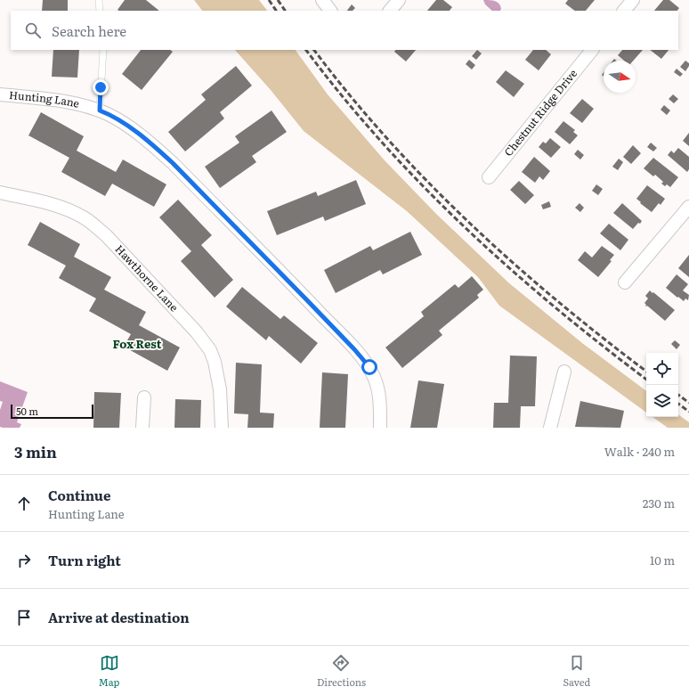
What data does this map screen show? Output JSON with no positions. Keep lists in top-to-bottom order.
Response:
{
  "streets": {
    "street": ["Hunting Lane", "Chestnut Ridge Drive", "Hawthorne Lane"]
  },
  "districts": ["Fox Rest"],
  "scale_bar": "50 m",
  "north": "right",
  "page": {
    "search": "Search here",
    "scale": "50 m",
    "heading": ["3 min", "Walk · 240 m"],
    "list": [
      ["Continue", "Hunting Lane", "230 m"],
      ["Turn right", "10 m"],
      "Arrive at destination"
    ],
    "nav": ["Map", "Directions", "Saved"]
  }
}
